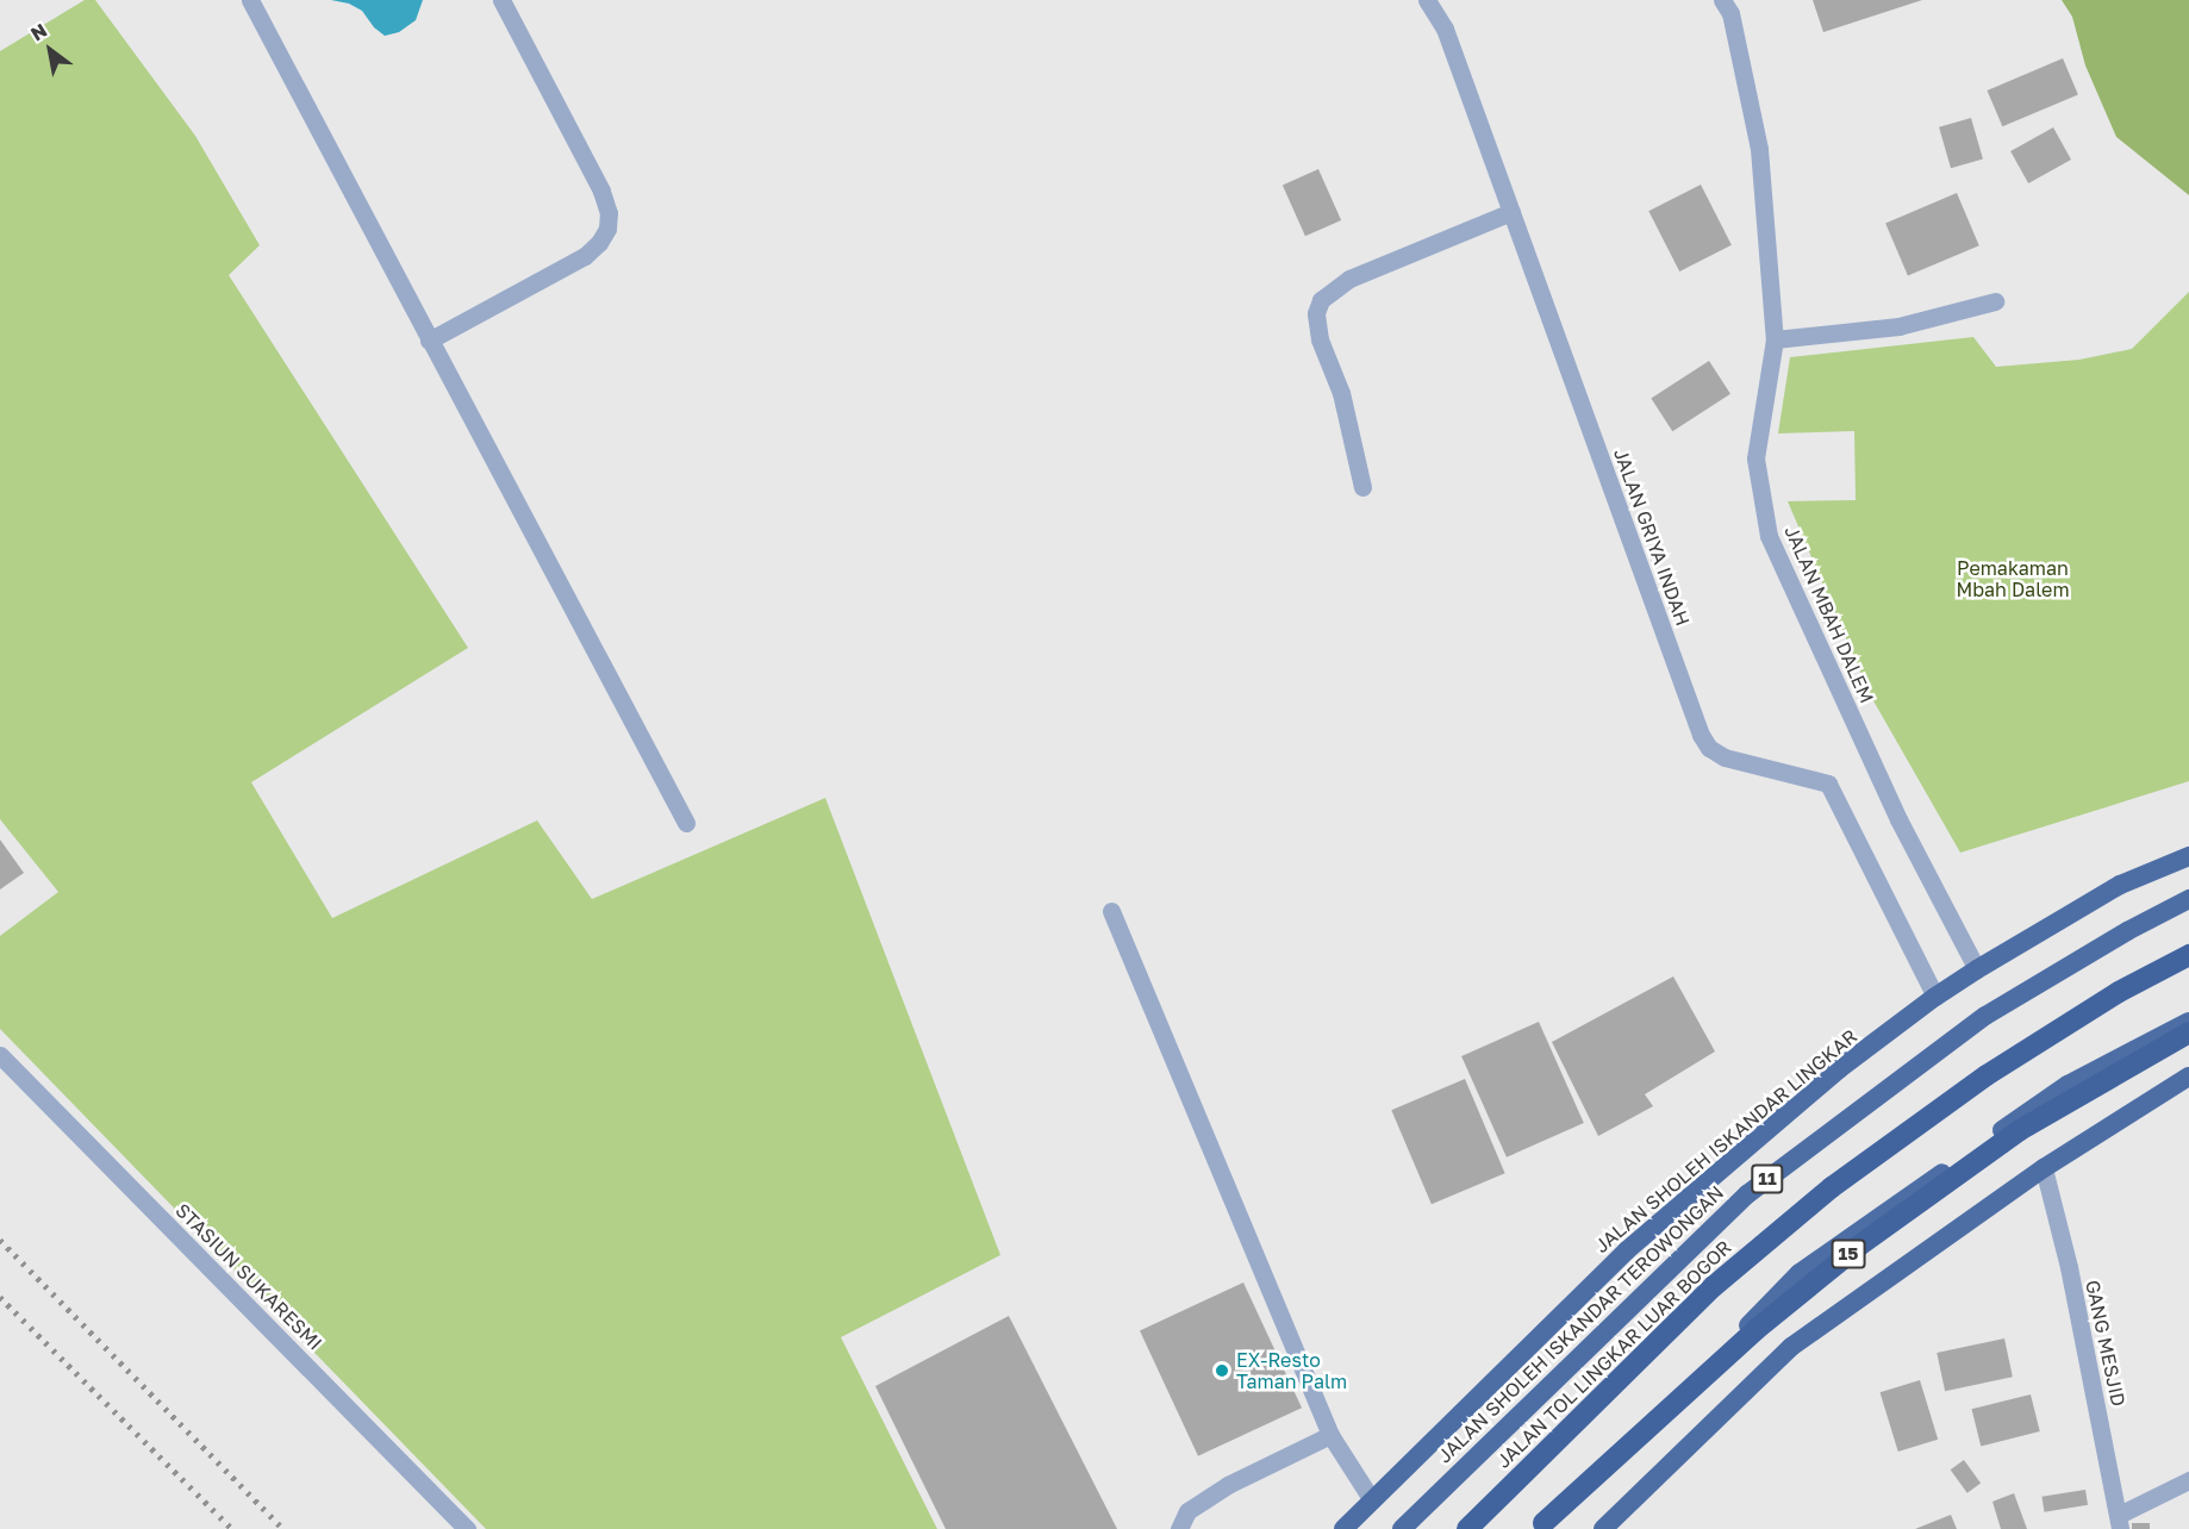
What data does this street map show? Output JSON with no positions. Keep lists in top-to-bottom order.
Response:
{
  "streets": {
    "highway": [
      "JALAN SHOLEH ISKANDAR LINGKAR",
      "11",
      "15",
      "JALAN SHOLEH ISKANDAR TEROWONGAN",
      "JALAN TOL LINGKAR LUAR BOGOR"
    ],
    "street": [
      "JALAN GRIYA INDAH",
      "JALAN MBAH DALEM",
      "STASIUN SUKARESMI",
      "GANG MESJID"
    ]
  },
  "crossings": [
    ["JALAN GRIYA INDAH", "JALAN SHOLEH ISKANDAR LINGKAR"],
    ["JALAN MBAH DALEM", "JALAN SHOLEH ISKANDAR LINGKAR"]
  ],
  "parks": ["Pemakaman Mbah Dalem"],
  "places": ["EX-Resto Taman Palm"],
  "north": "top left"
}
